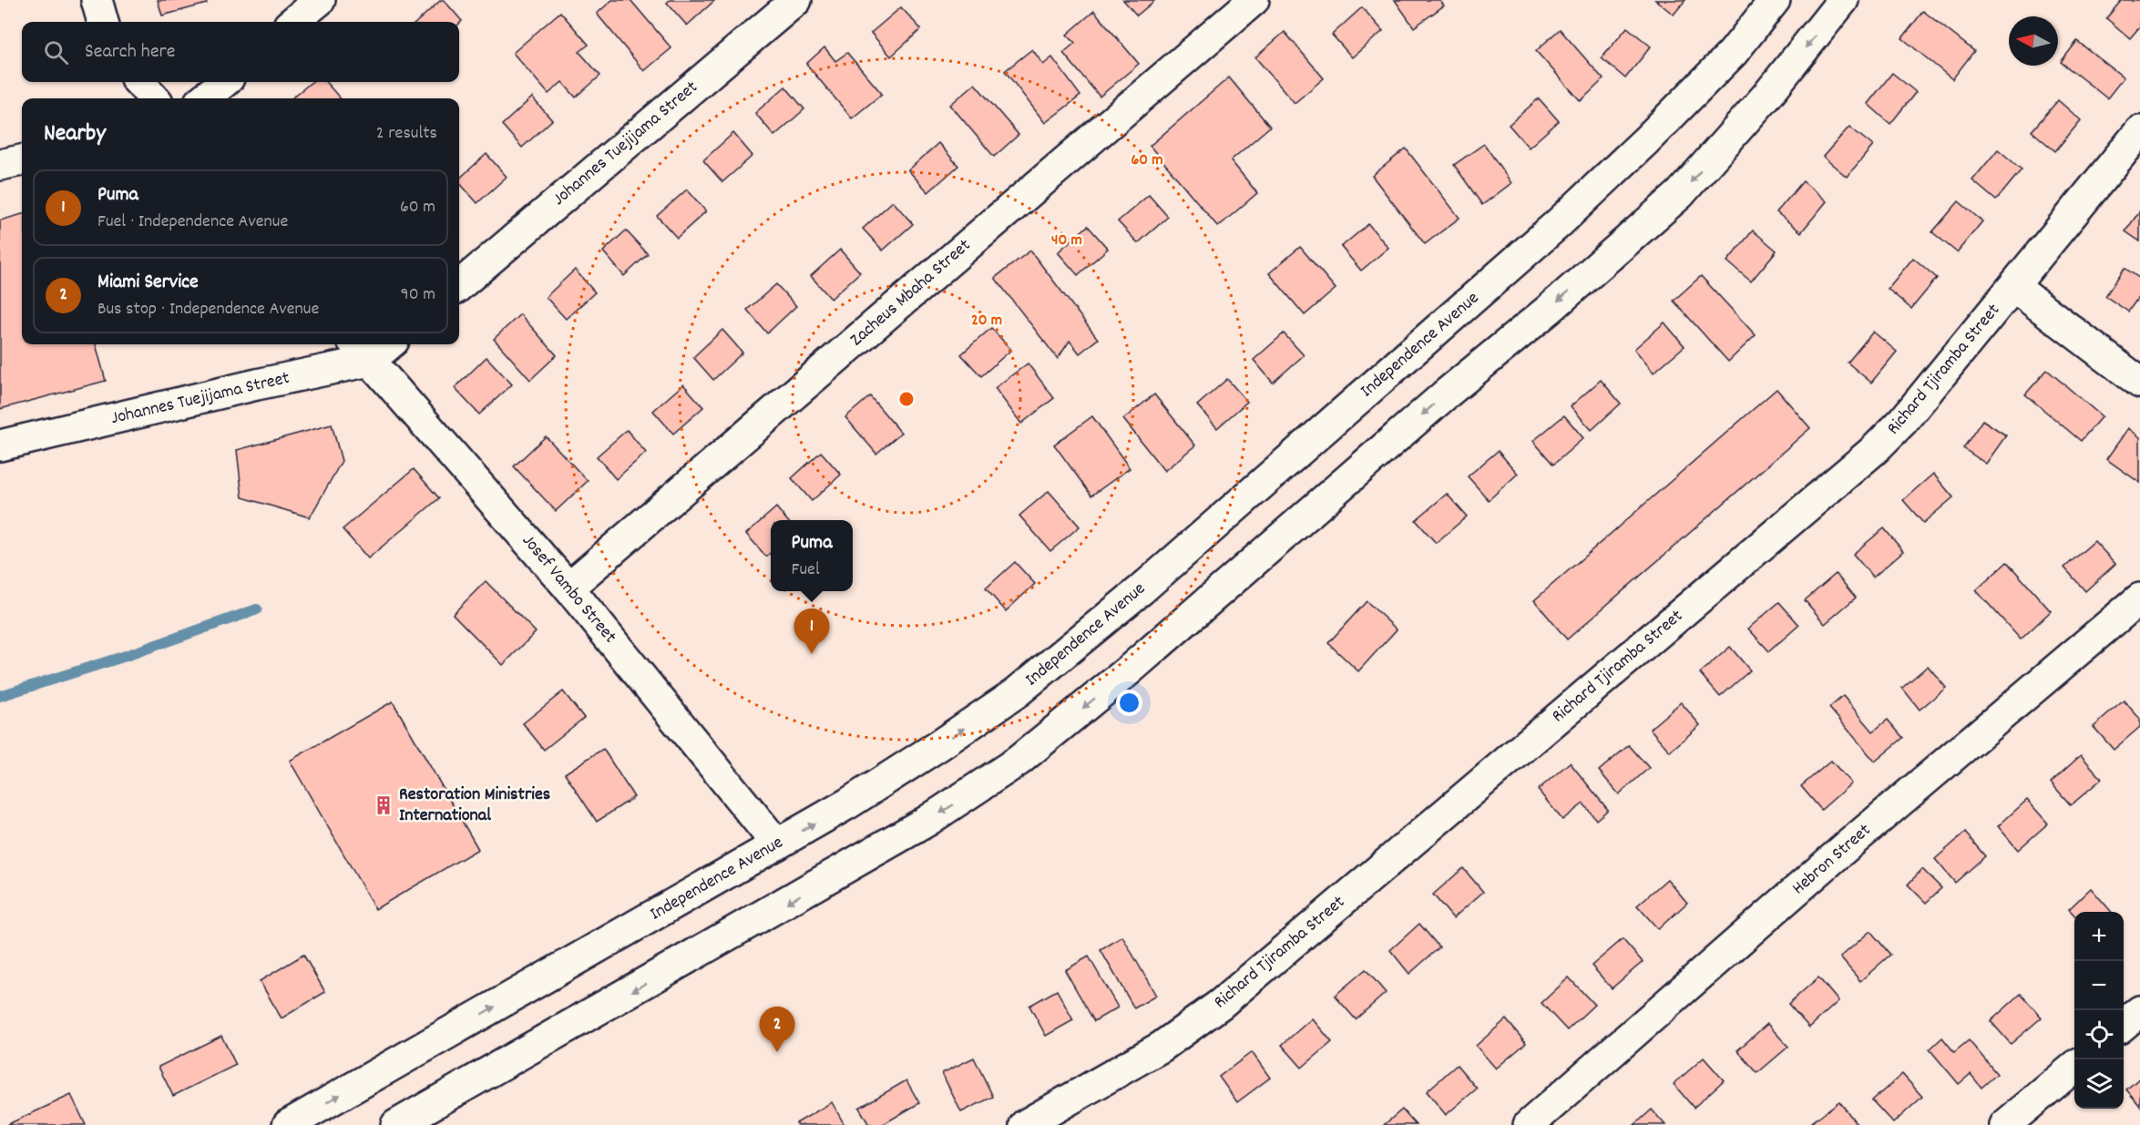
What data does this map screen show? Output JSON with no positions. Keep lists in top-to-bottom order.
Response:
{
  "streets": {
    "street": [
      "Johannes Tuejijama Street",
      "Zacheus Mbaha Street",
      "Independence Avenue",
      "Richard Tjiramba Street",
      "Josef Vambo Street",
      "Hebron Street"
    ]
  },
  "crossings": [
    ["Johannes Tuejijama Street", "Josef Vambo Street"],
    ["Zacheus Mbaha Street", "Josef Vambo Street"],
    ["Independence Avenue", "Josef Vambo Street"]
  ],
  "places": {
    "building": ["Restoration Ministries International"]
  },
  "north": "left",
  "page": {
    "search": "Search here",
    "heading": ["Nearby", "2 results"],
    "list": [
      {
        "mark": "1",
        "name": "Puma",
        "note": "Fuel · Independence Avenue",
        "value": "60 m"
      },
      {
        "mark": "2",
        "name": "Miami Service",
        "note": "Bus stop · Independence Avenue",
        "value": "90 m"
      }
    ],
    "popup": ["Puma", "Fuel"],
    "pins": ["1", "2"],
    "map_buttons": ["+", "−"]
  },
  "rings": ["60 m", "40 m", "20 m"]
}
